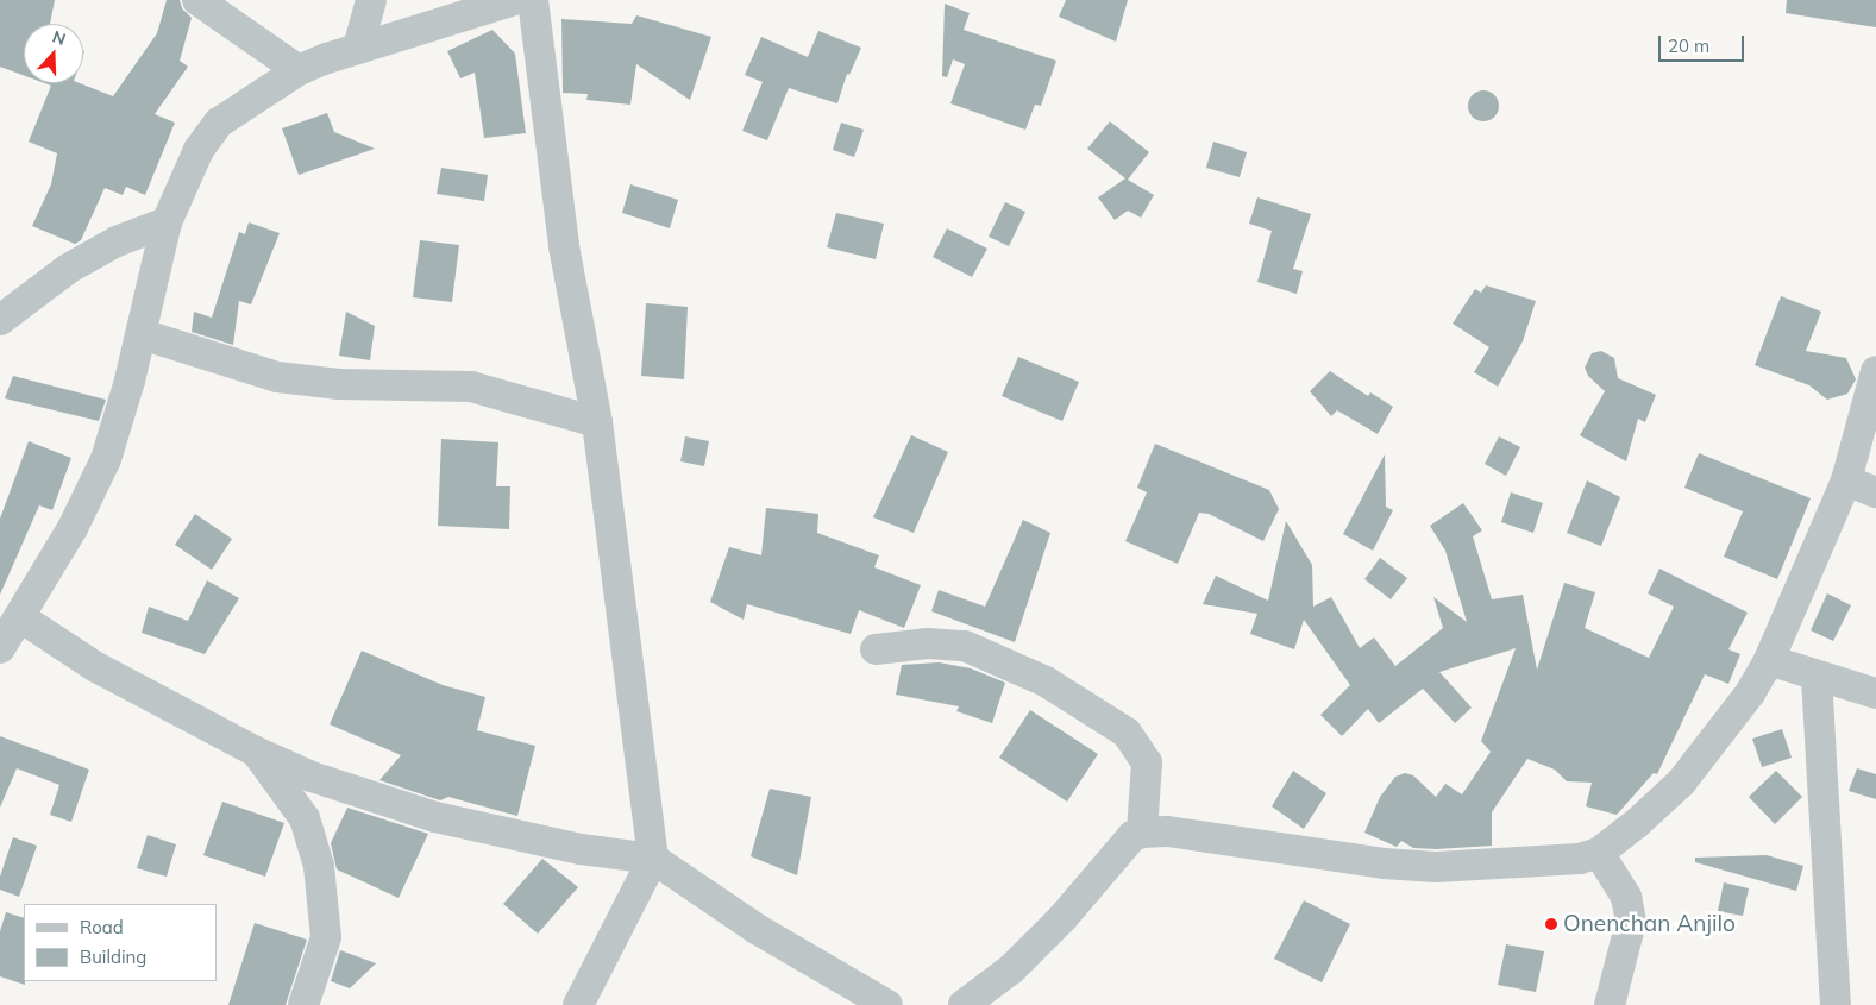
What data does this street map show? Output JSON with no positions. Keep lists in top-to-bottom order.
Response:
{
  "places": ["Onenchan Anjilo"],
  "legend": ["Road", "Building"],
  "scale_bar": "20 m",
  "north": "top"
}
